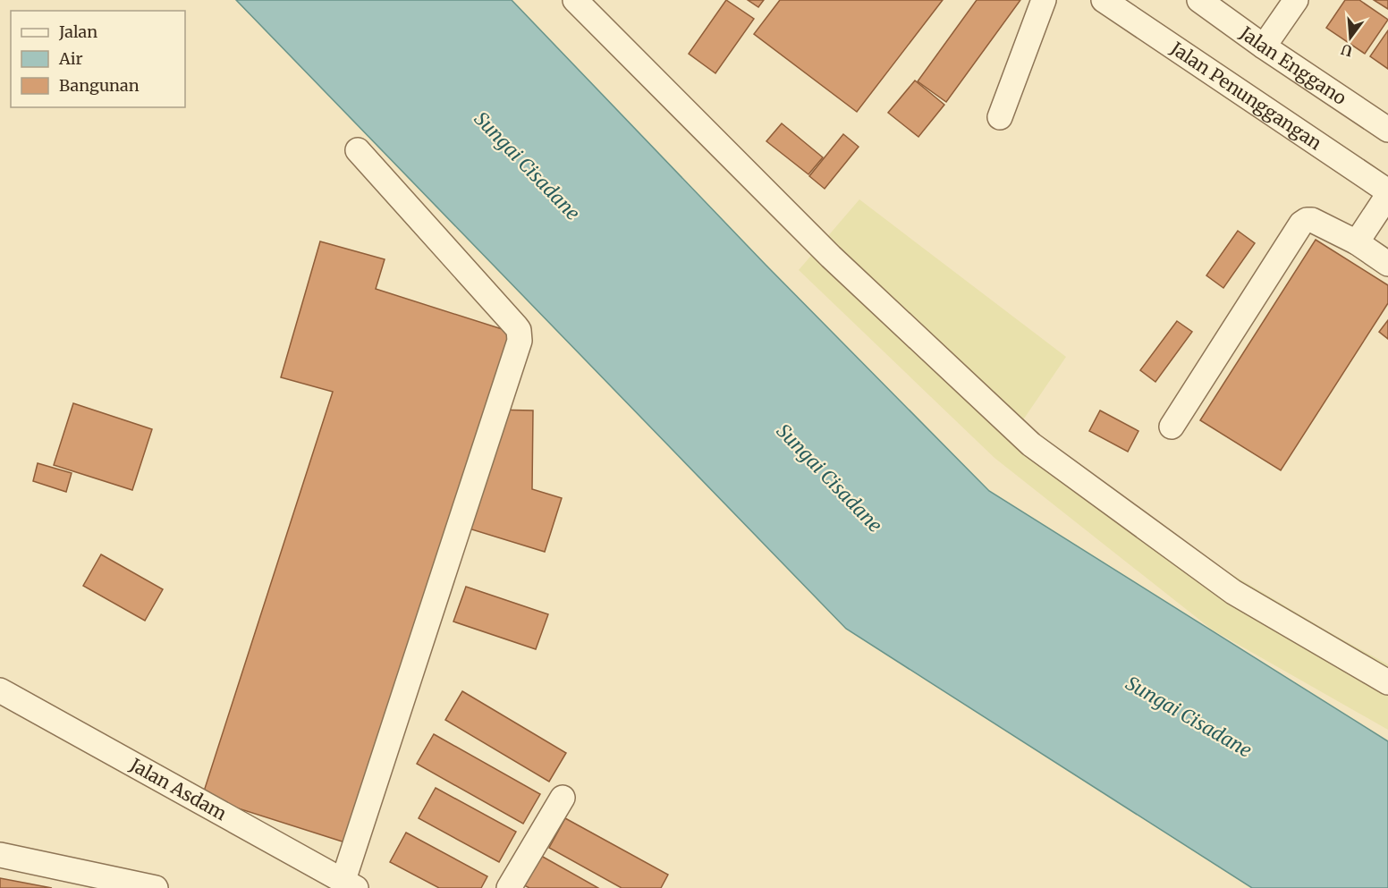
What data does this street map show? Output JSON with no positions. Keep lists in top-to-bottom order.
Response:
{
  "streets": {
    "street": ["Jalan Enggano", "Jalan Penunggangan", "Jalan Asdam"]
  },
  "water": ["Sungai Cisadane"],
  "legend": ["Jalan", "Air", "Bangunan"],
  "north": "bottom"
}
